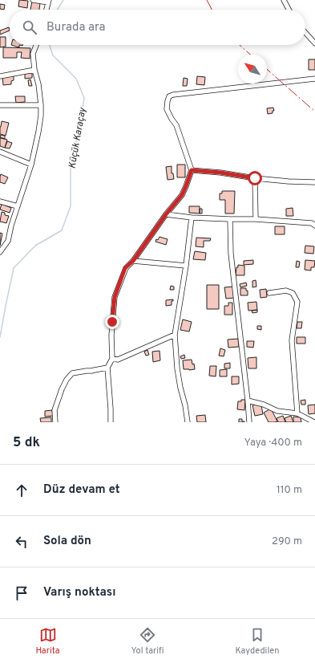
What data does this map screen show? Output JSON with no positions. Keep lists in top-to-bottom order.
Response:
{
  "water": ["Küçük Karaçay"],
  "north": "top left",
  "page": {
    "search": "Burada ara",
    "heading": ["5 dk", "Yaya · 400 m"],
    "list": [
      ["Düz devam et", "110 m"],
      ["Sola dön", "290 m"],
      "Varış noktası"
    ],
    "nav": ["Harita", "Yol tarifi", "Kaydedilen"]
  }
}
